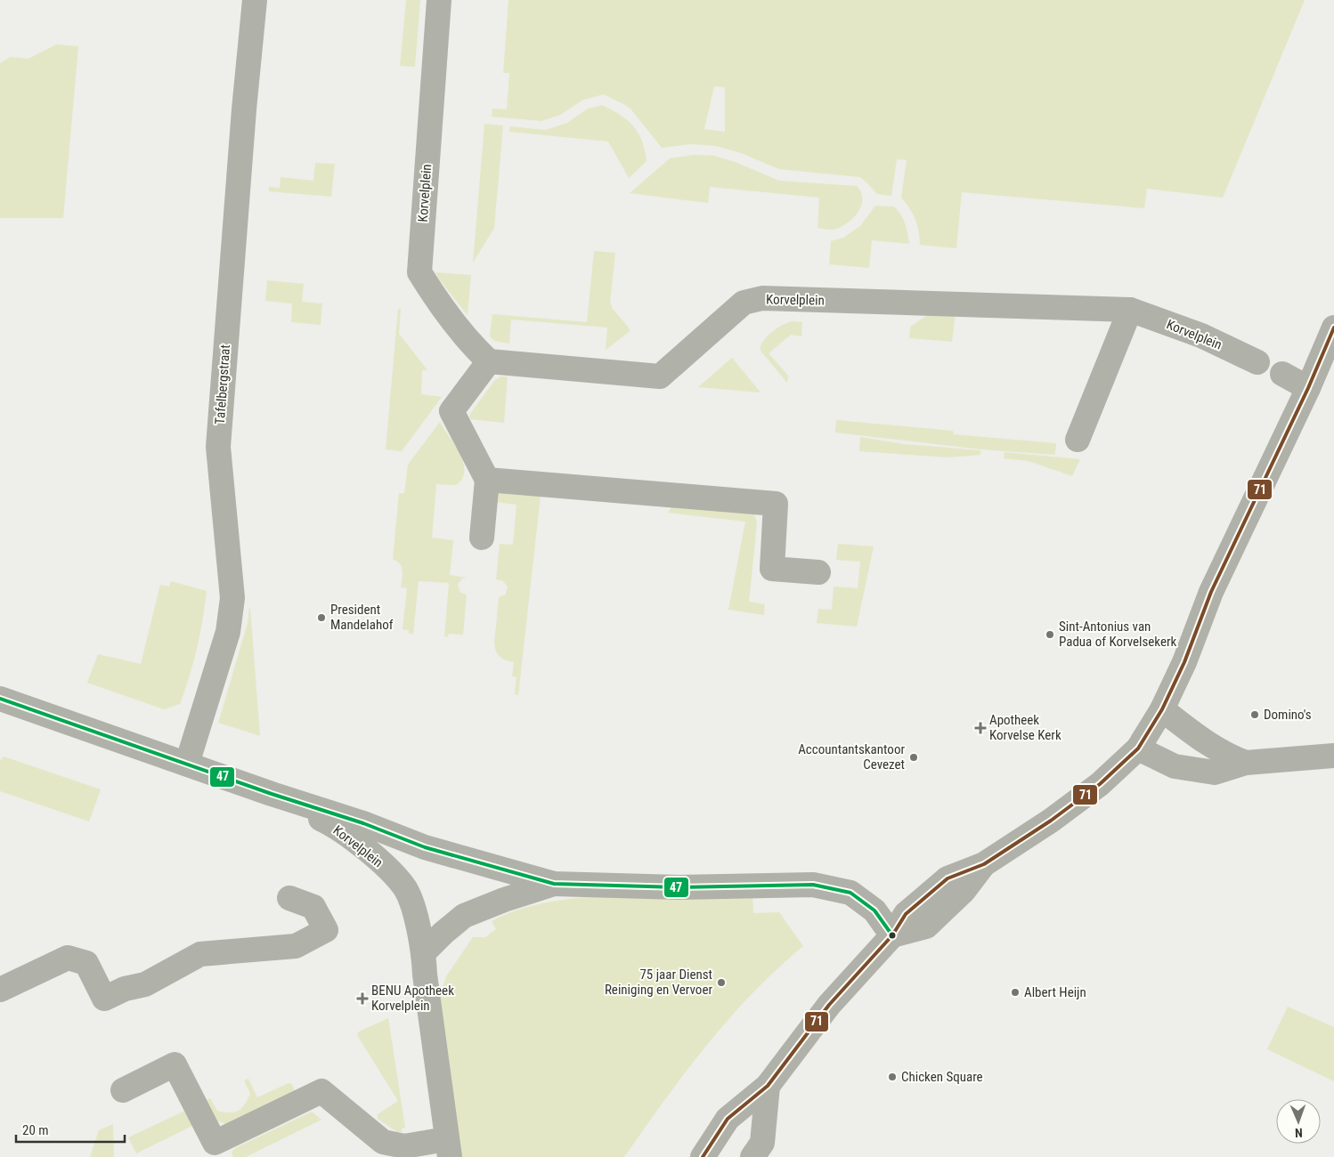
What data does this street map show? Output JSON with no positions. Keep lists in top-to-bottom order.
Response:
{
  "streets": {
    "street": ["Korvelplein", "Tafelbergstraat"]
  },
  "places": {
    "other": [
      "President Mandelahof",
      "Sint-Antonius van Padua of Korvelsekerk",
      "Domino's",
      "Accountantskantoor Cevezet",
      "75 jaar Dienst Reiniging en Vervoer",
      "Albert Heijn",
      "Chicken Square"
    ],
    "health": ["Apotheek Korvelse Kerk", "BENU Apotheek Korvelplein"]
  },
  "lines": ["transit line 71", "transit line 47"],
  "scale_bar": "20 m",
  "north": "bottom"
}
